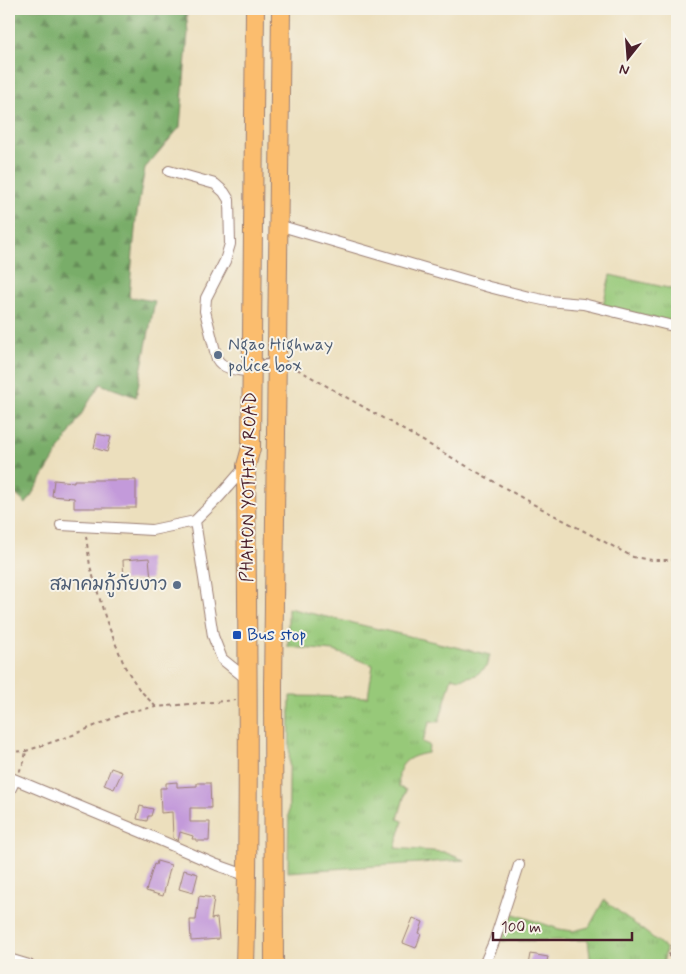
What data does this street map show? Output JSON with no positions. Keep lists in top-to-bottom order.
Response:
{
  "streets": {
    "highway": ["PHAHON YOTHIN ROAD"]
  },
  "places": {
    "other": ["Ngao Highway police box", "สมาคมกู้ภัยงาว"],
    "transit": ["Bus stop"]
  },
  "scale_bar": "100 m",
  "north": "bottom"
}
